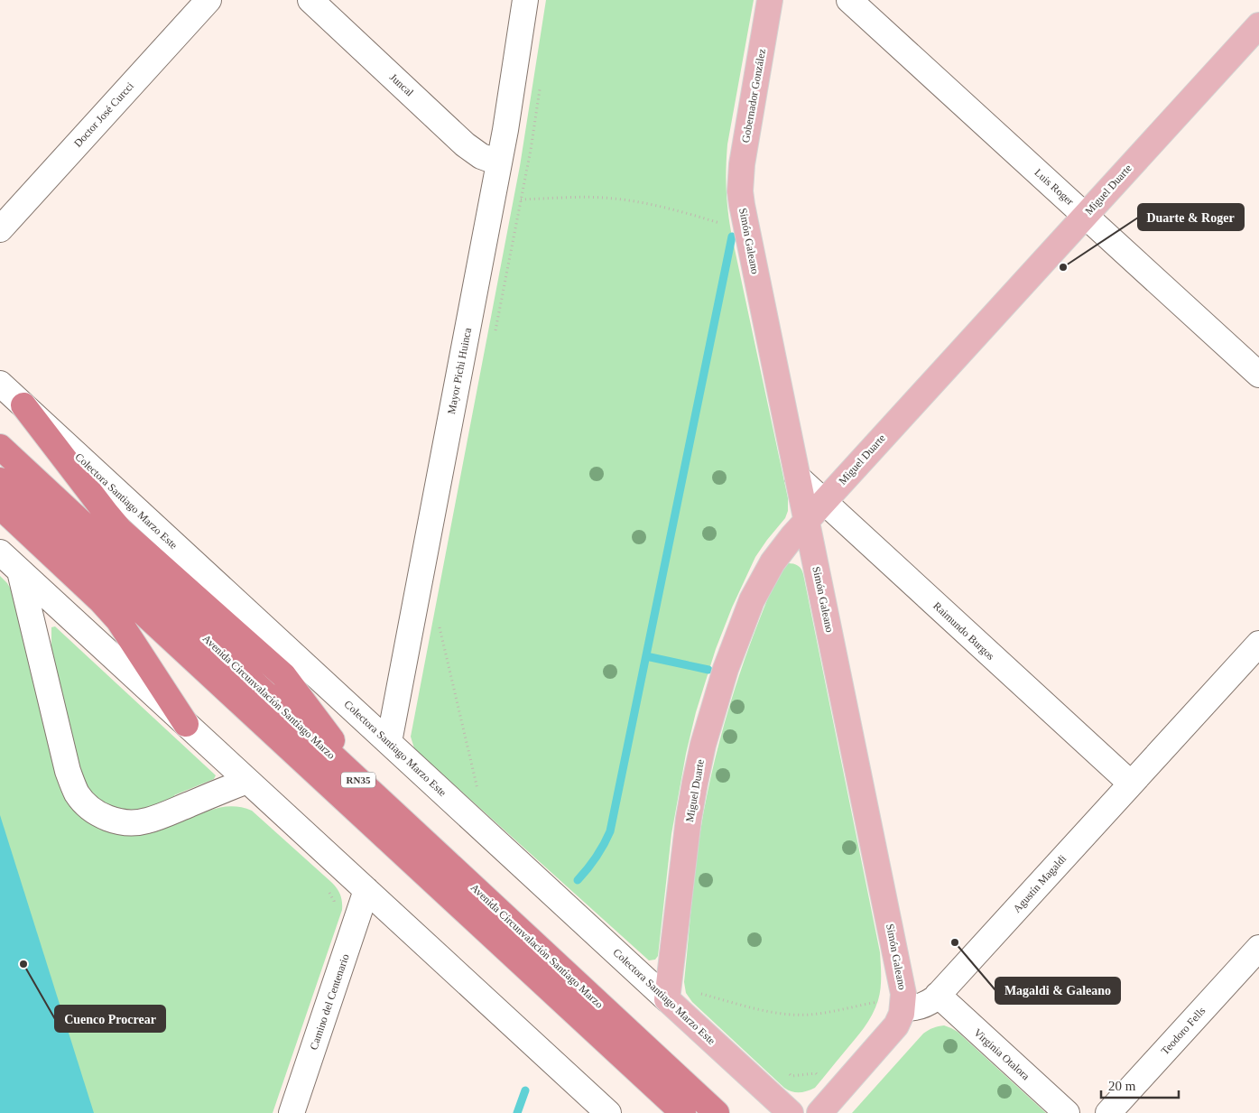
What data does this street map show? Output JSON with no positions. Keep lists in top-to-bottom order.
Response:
{
  "streets": {
    "highway": ["Avenida Circunvalación Santiago Marzo", "RN35"],
    "main road": [
      "Gobernador González",
      "Miguel Duarte",
      "Simón Galeano",
      "Colectora Santiago Marzo Este"
    ],
    "street": [
      "Juncal",
      "Doctor José Curcci",
      "Luis Roger",
      "Mayor Pichi Huinca",
      "Raimundo Burgos",
      "Agustín Magaldi",
      "Camino del Centenario",
      "Teodoro Fells",
      "Virginia Otalora"
    ]
  },
  "crossings": [
    ["Juncal", "Mayor Pichi Huinca"],
    ["Gobernador González", "Simón Galeano"],
    ["Luis Roger", "Miguel Duarte"],
    ["Miguel Duarte", "Simón Galeano"],
    ["Miguel Duarte", "Colectora Santiago Marzo Este"],
    ["Miguel Duarte", "Raimundo Burgos"],
    ["Simón Galeano", "Raimundo Burgos"],
    ["Simón Galeano", "Agustín Magaldi"],
    ["Mayor Pichi Huinca", "Colectora Santiago Marzo Este"],
    ["Raimundo Burgos", "Agustín Magaldi"],
    ["Agustín Magaldi", "Virginia Otalora"]
  ],
  "places": ["Duarte & Roger", "Magaldi & Galeano", "Cuenco Procrear"],
  "scale_bar": "20 m"
}
